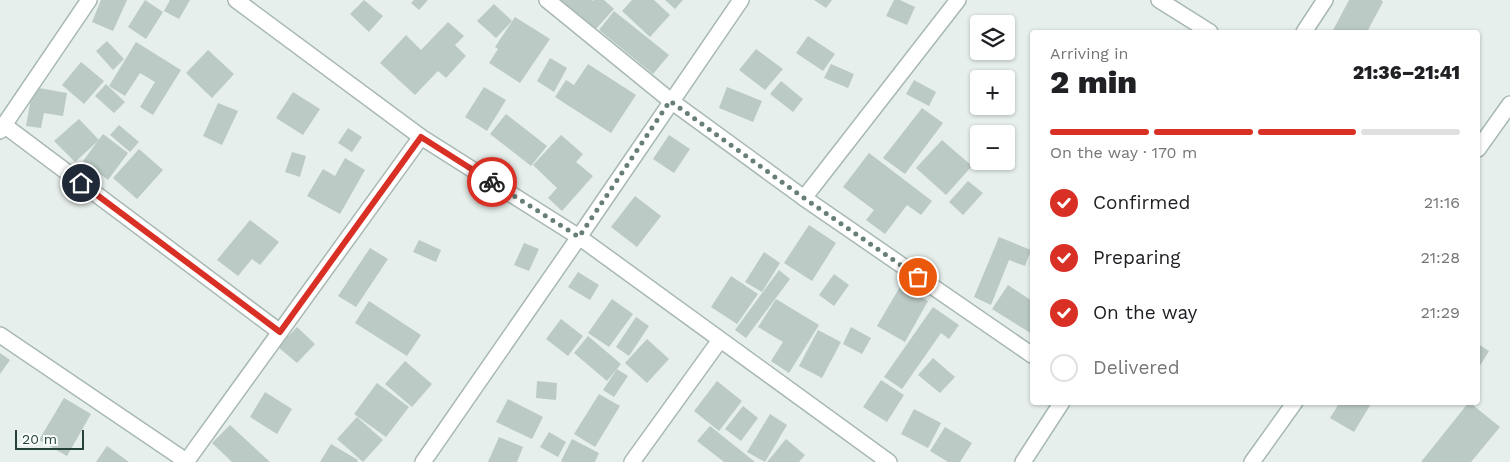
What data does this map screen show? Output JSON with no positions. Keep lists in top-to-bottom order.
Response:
{
  "scale_bar": "20 m",
  "page": {
    "map_buttons": ["+", "−"],
    "heading": ["2 min", "Arriving in", "21:36–21:41"],
    "bar": "On the way · 170 m",
    "list": [
      ["Confirmed", "21:16"],
      ["Preparing", "21:28"],
      ["On the way", "21:29"],
      "Delivered"
    ],
    "scale": "20 m"
  }
}
